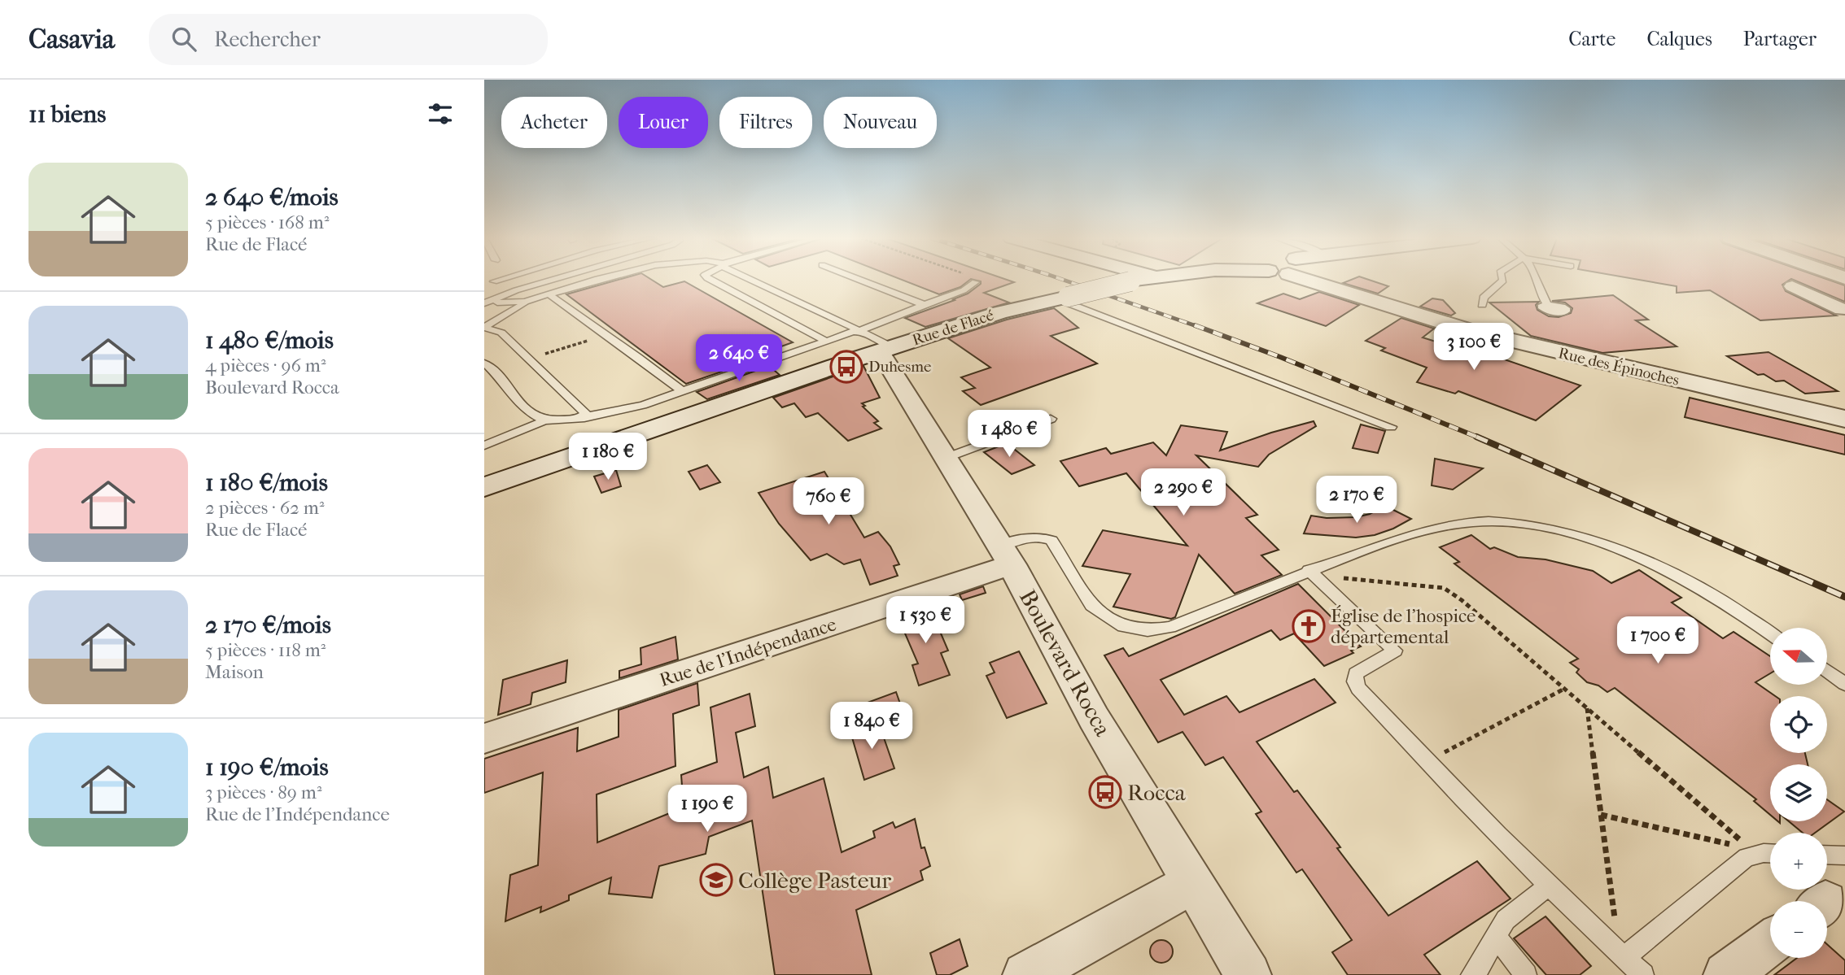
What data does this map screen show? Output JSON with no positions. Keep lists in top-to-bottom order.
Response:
{
  "streets": {
    "main road": ["Rue de Flacé", "Rue des Épinoches"],
    "street": ["Rue de l'Indépendance", "Boulevard Rocca"]
  },
  "crossings": [
    ["Rue de Flacé", "Boulevard Rocca"],
    ["Rue de l'Indépendance", "Boulevard Rocca"]
  ],
  "places": {
    "bus stop": ["Duhesme", "Rocca"],
    "church": ["Église de l’hospice départemental"],
    "school or university": ["Collège Pasteur"]
  },
  "north": "left",
  "page": {
    "header": "Casavia",
    "search": "Rechercher",
    "nav": ["Carte", "Calques", "Partager"],
    "heading": "11 biens",
    "chip": [
      "Acheter",
      "Louer",
      "Filtres",
      "Nouveau"
    ],
    "list": [
      {
        "name": "2 640 €/mois",
        "note": "5 pièces · 168 m² · Rue de Flacé"
      },
      {
        "name": "1 480 €/mois",
        "note": "4 pièces · 96 m² · Boulevard Rocca"
      },
      {
        "name": "1 180 €/mois",
        "note": "2 pièces · 62 m² · Rue de Flacé"
      },
      {
        "name": "2 170 €/mois",
        "note": "5 pièces · 118 m² · Maison"
      },
      {
        "name": "1 190 €/mois",
        "note": "3 pièces · 89 m² · Rue de l'Indépendance"
      }
    ],
    "price": [
      "3 100 €",
      "2 640 €",
      "1 480 €",
      "1 180 €",
      "2 290 €",
      "2 170 €",
      "760 €",
      "1 530 €",
      "1 700 €",
      "1 840 €",
      "1 190 €"
    ],
    "map_buttons": ["+", "−"]
  }
}
